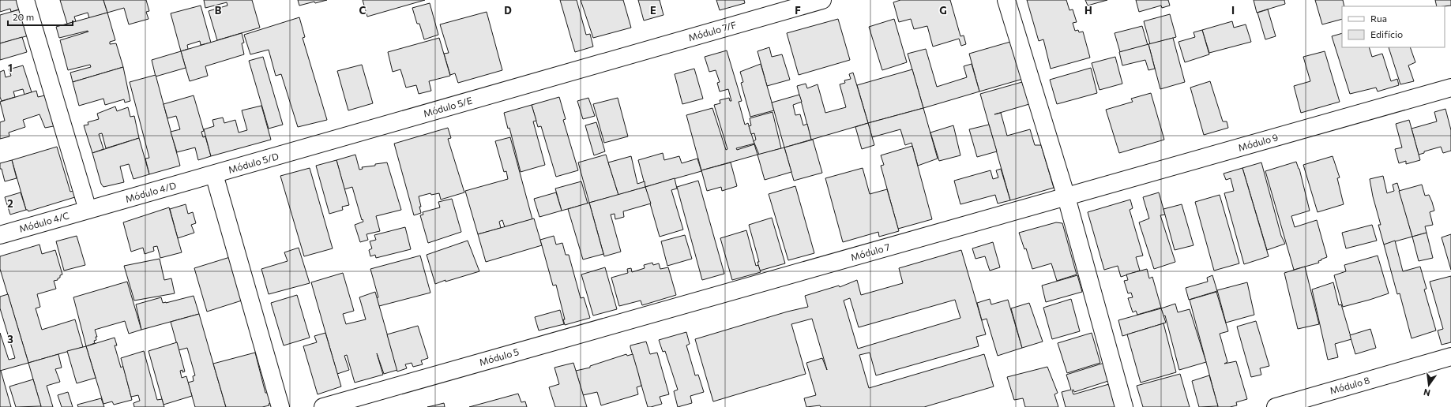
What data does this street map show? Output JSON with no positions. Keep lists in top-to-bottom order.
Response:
{
  "streets": {
    "street": [
      "Módulo 7/F",
      "Módulo 5/E",
      "Módulo 9",
      "Módulo 5/D",
      "Módulo 4/D",
      "Módulo 4/C",
      "Módulo 7",
      "Módulo 5",
      "Módulo 8"
    ]
  },
  "crossings": [
    ["Módulo 7/F", "Módulo 5/E"],
    ["Módulo 5/E", "Módulo 5/D"],
    ["Módulo 9", "Módulo 7"],
    ["Módulo 5/D", "Módulo 4/D"],
    ["Módulo 4/D", "Módulo 4/C"],
    ["Módulo 7", "Módulo 5"]
  ],
  "legend": ["Rua", "Edifício"],
  "scale_bar": "20 m",
  "north": "bottom",
  "grid": {
    "columns": [
      "B",
      "C",
      "D",
      "E",
      "F",
      "G",
      "H",
      "I"
    ],
    "rows": ["1", "2", "3"]
  }
}
